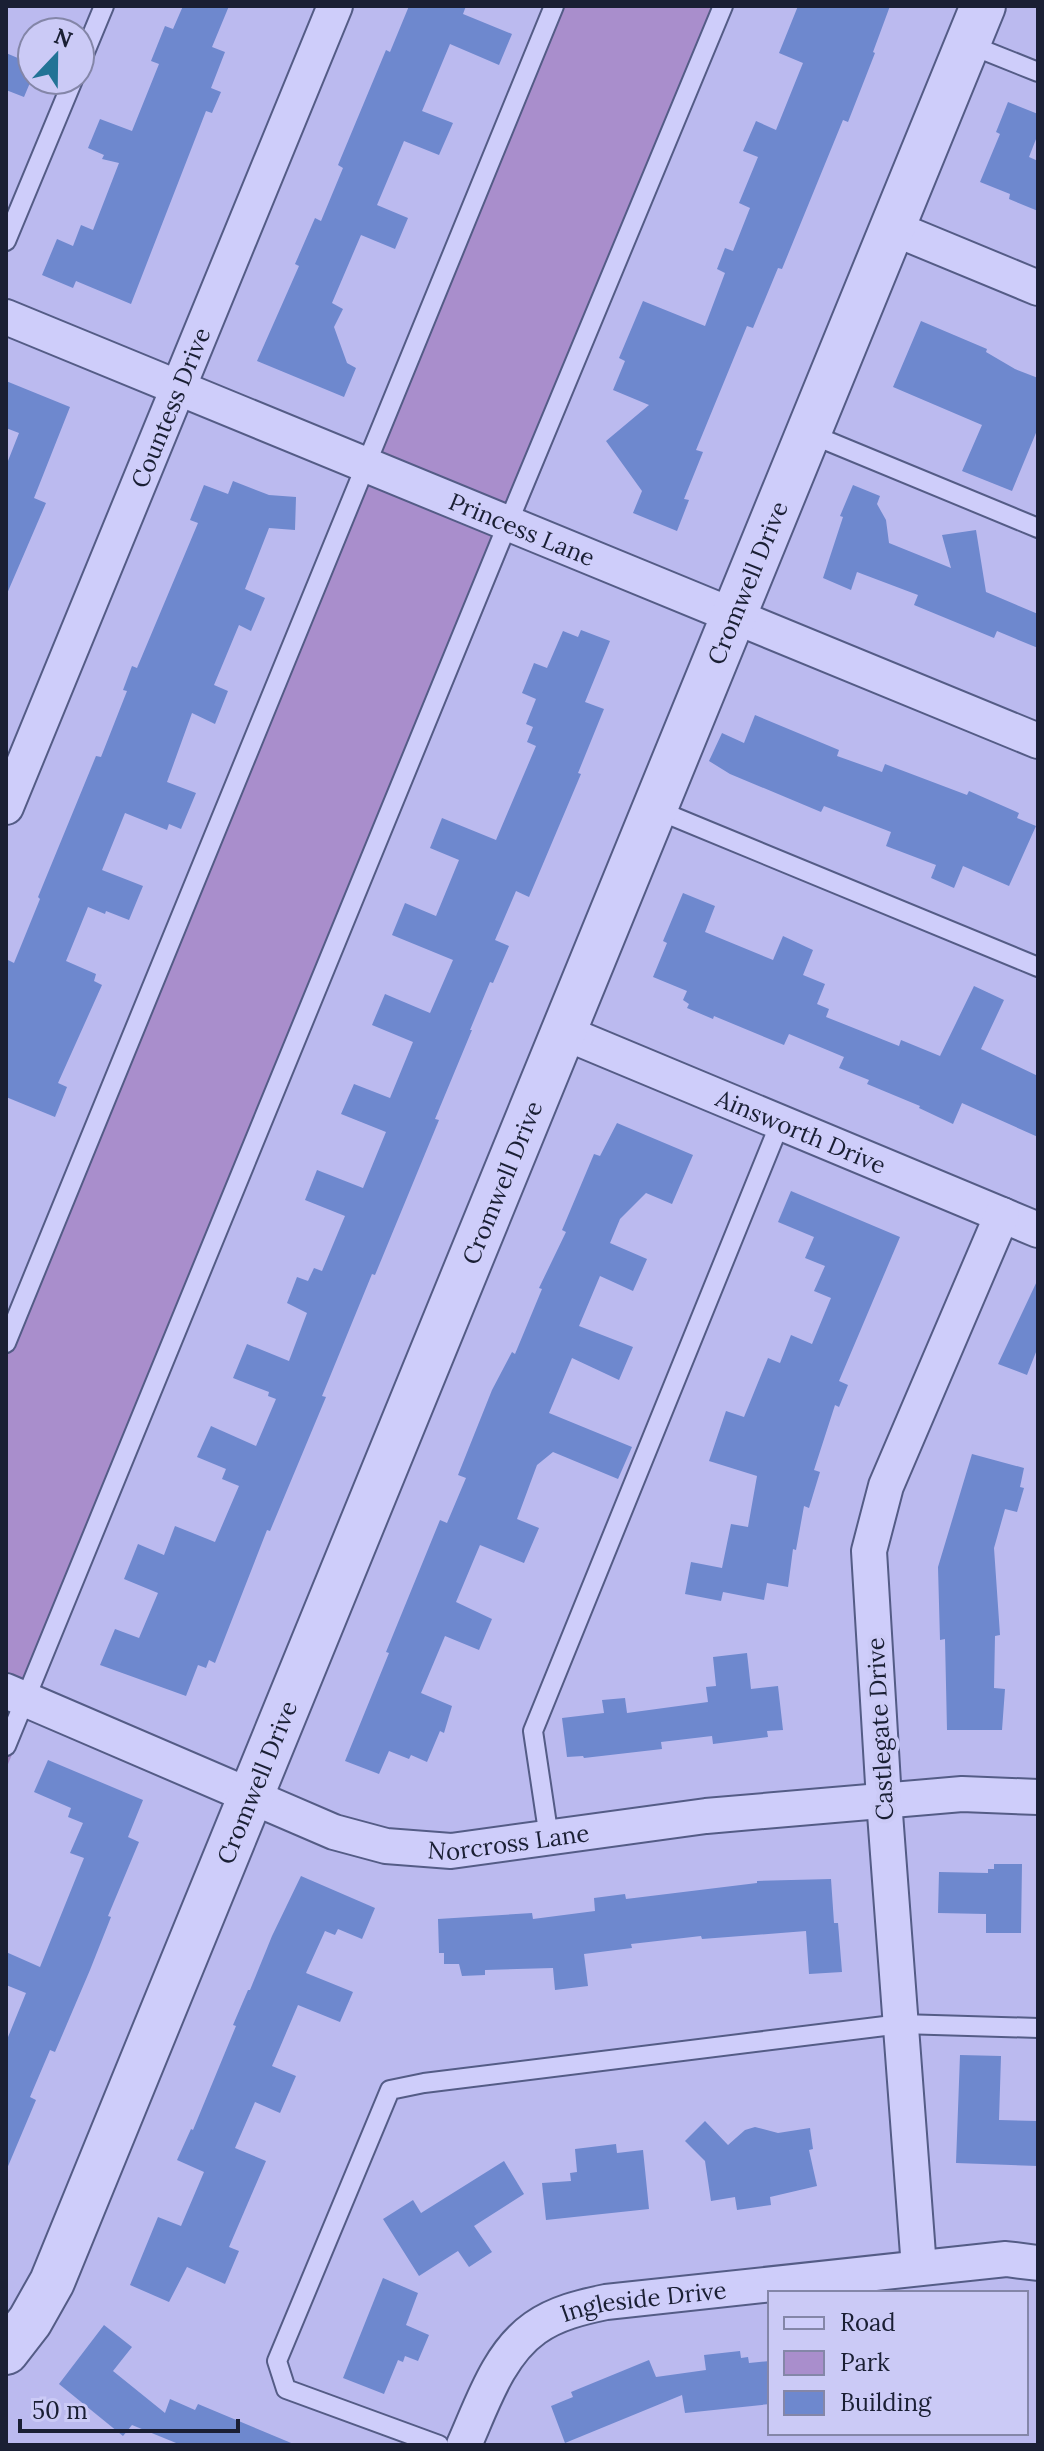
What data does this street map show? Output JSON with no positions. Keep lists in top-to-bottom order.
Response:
{
  "streets": {
    "street": [
      "Countess Drive",
      "Princess Lane",
      "Cromwell Drive",
      "Ainsworth Drive",
      "Castlegate Drive",
      "Norcross Lane",
      "Ingleside Drive"
    ]
  },
  "crossings": [
    ["Countess Drive", "Princess Lane"],
    ["Princess Lane", "Cromwell Drive"],
    ["Cromwell Drive", "Ainsworth Drive"],
    ["Cromwell Drive", "Norcross Lane"],
    ["Ainsworth Drive", "Castlegate Drive"],
    ["Castlegate Drive", "Norcross Lane"],
    ["Castlegate Drive", "Ingleside Drive"]
  ],
  "legend": ["Road", "Park", "Building"],
  "scale_bar": "50 m",
  "north": "top"
}
